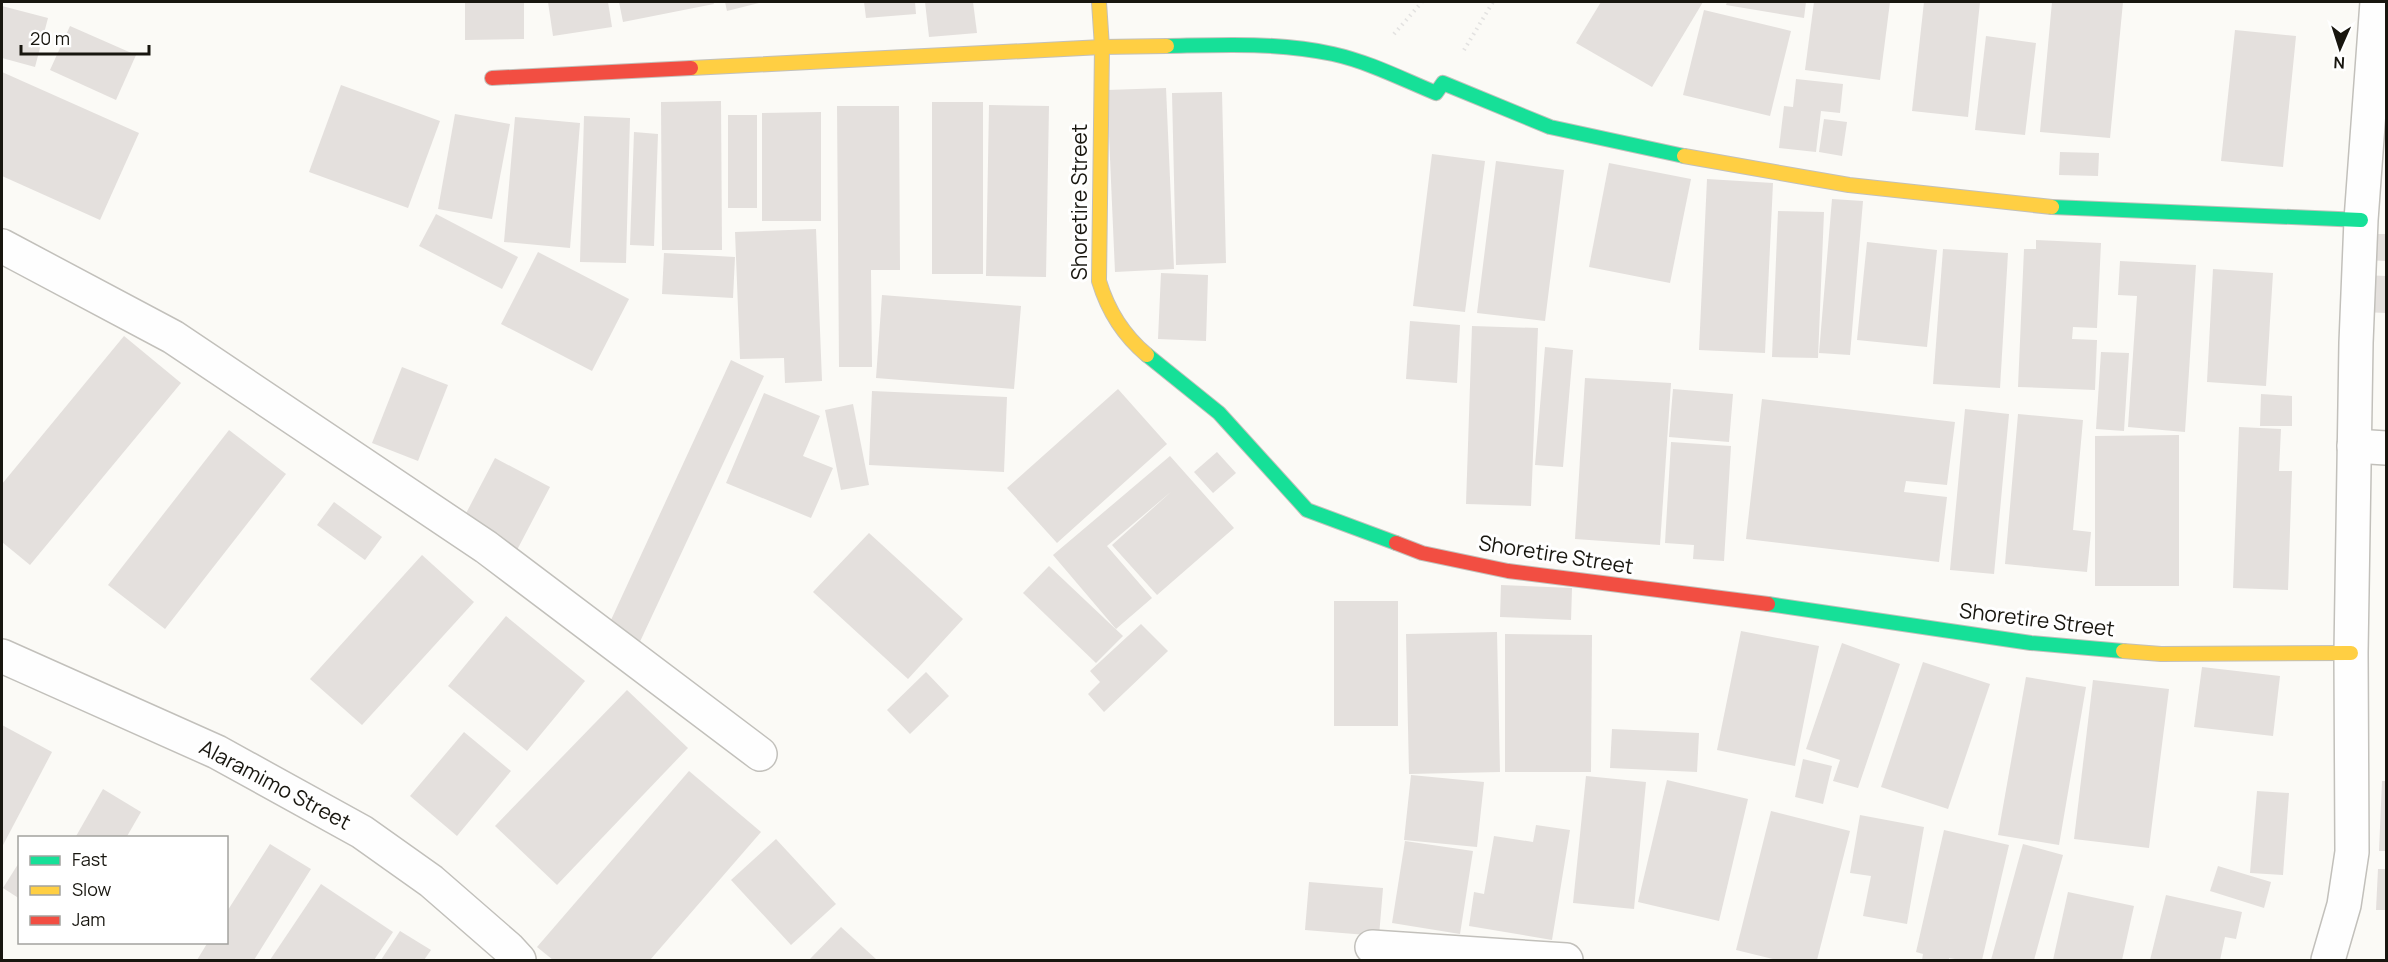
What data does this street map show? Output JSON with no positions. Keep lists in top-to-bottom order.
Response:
{
  "streets": {
    "street": ["Shoretire Street", "Alaramimo Street"]
  },
  "legend": ["Fast", "Slow", "Jam"],
  "scale_bar": "20 m",
  "north": "bottom"
}
